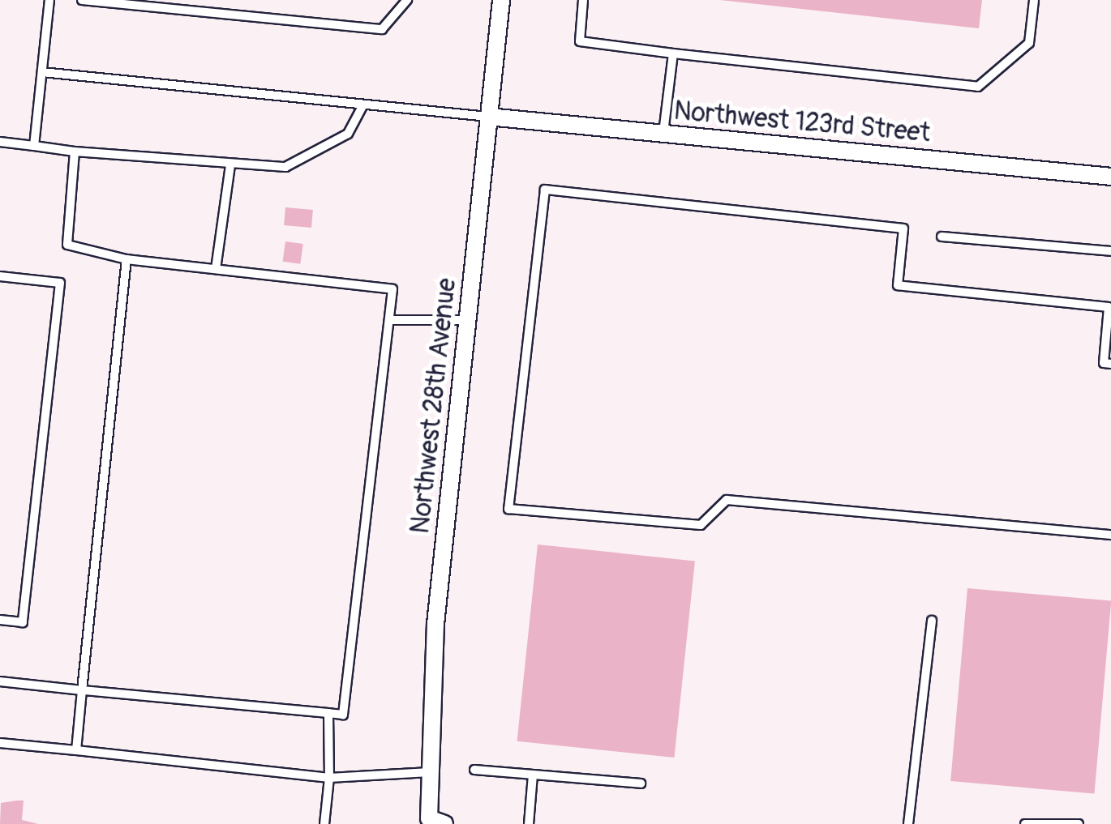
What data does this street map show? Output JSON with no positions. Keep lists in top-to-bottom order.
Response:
{
  "streets": {
    "street": ["Northwest 123rd Street", "Northwest 28th Avenue"]
  },
  "crossings": [
    ["Northwest 123rd Street", "Northwest 28th Avenue"]
  ]
}
